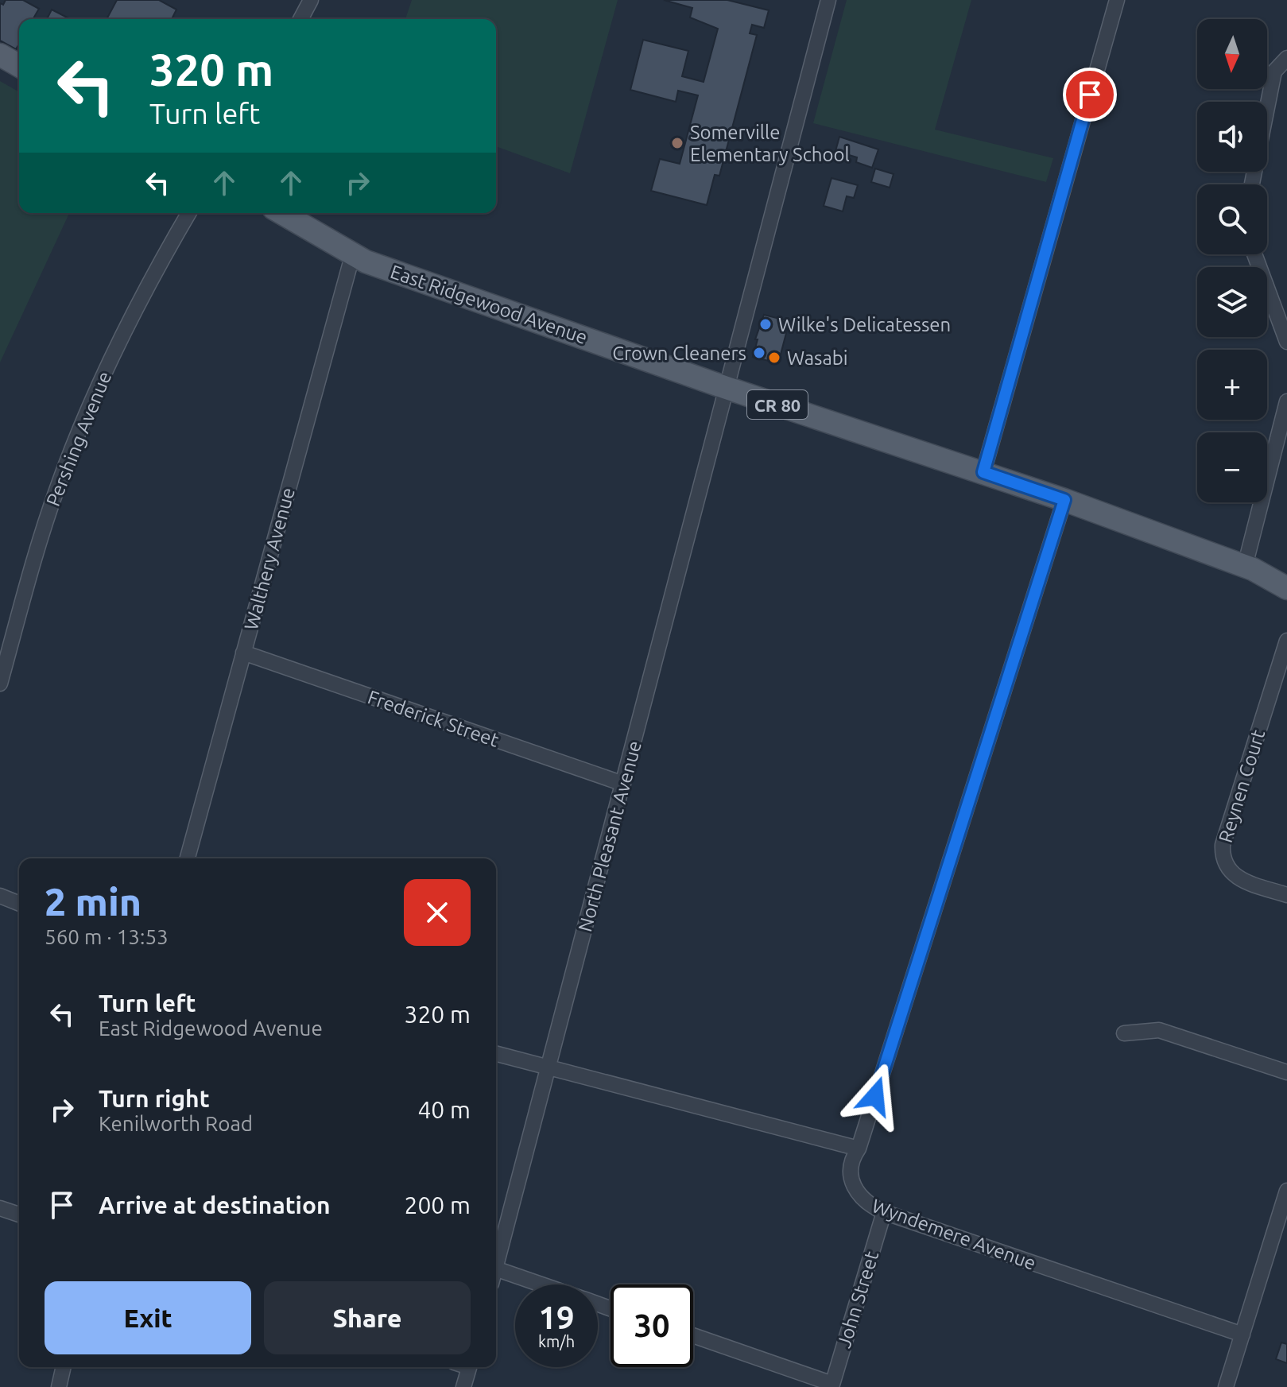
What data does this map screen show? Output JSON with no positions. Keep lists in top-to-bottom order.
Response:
{
  "streets": {
    "main road": ["East Ridgewood Avenue", "CR 80"],
    "street": [
      "Pershing Avenue",
      "Walthery Avenue",
      "Frederick Street",
      "Reynen Court",
      "North Pleasant Avenue",
      "Wyndemere Avenue",
      "John Street"
    ]
  },
  "crossings": [
    ["East Ridgewood Avenue", "Walthery Avenue"],
    ["East Ridgewood Avenue", "North Pleasant Avenue"],
    ["Walthery Avenue", "Frederick Street"],
    ["Frederick Street", "North Pleasant Avenue"],
    ["Wyndemere Avenue", "John Street"]
  ],
  "places": [
    "Somerville Elementary School",
    "Wilke's Delicatessen",
    "Crown Cleaners",
    "Wasabi"
  ],
  "north": "bottom",
  "page": {
    "map_buttons": ["+", "−"],
    "turn": ["320 m", "Turn left"],
    "heading": ["2 min", "560 m · 13:53"],
    "list": [
      {
        "name": "Turn left",
        "note": "East Ridgewood Avenue",
        "value": "320 m"
      },
      {
        "name": "Turn right",
        "note": "Kenilworth Road",
        "value": "40 m"
      },
      {
        "name": "Arrive at destination",
        "value": "200 m"
      }
    ],
    "buttons": ["Exit", "Share"],
    "speed": "19 km/h",
    "limit": "30"
  }
}
